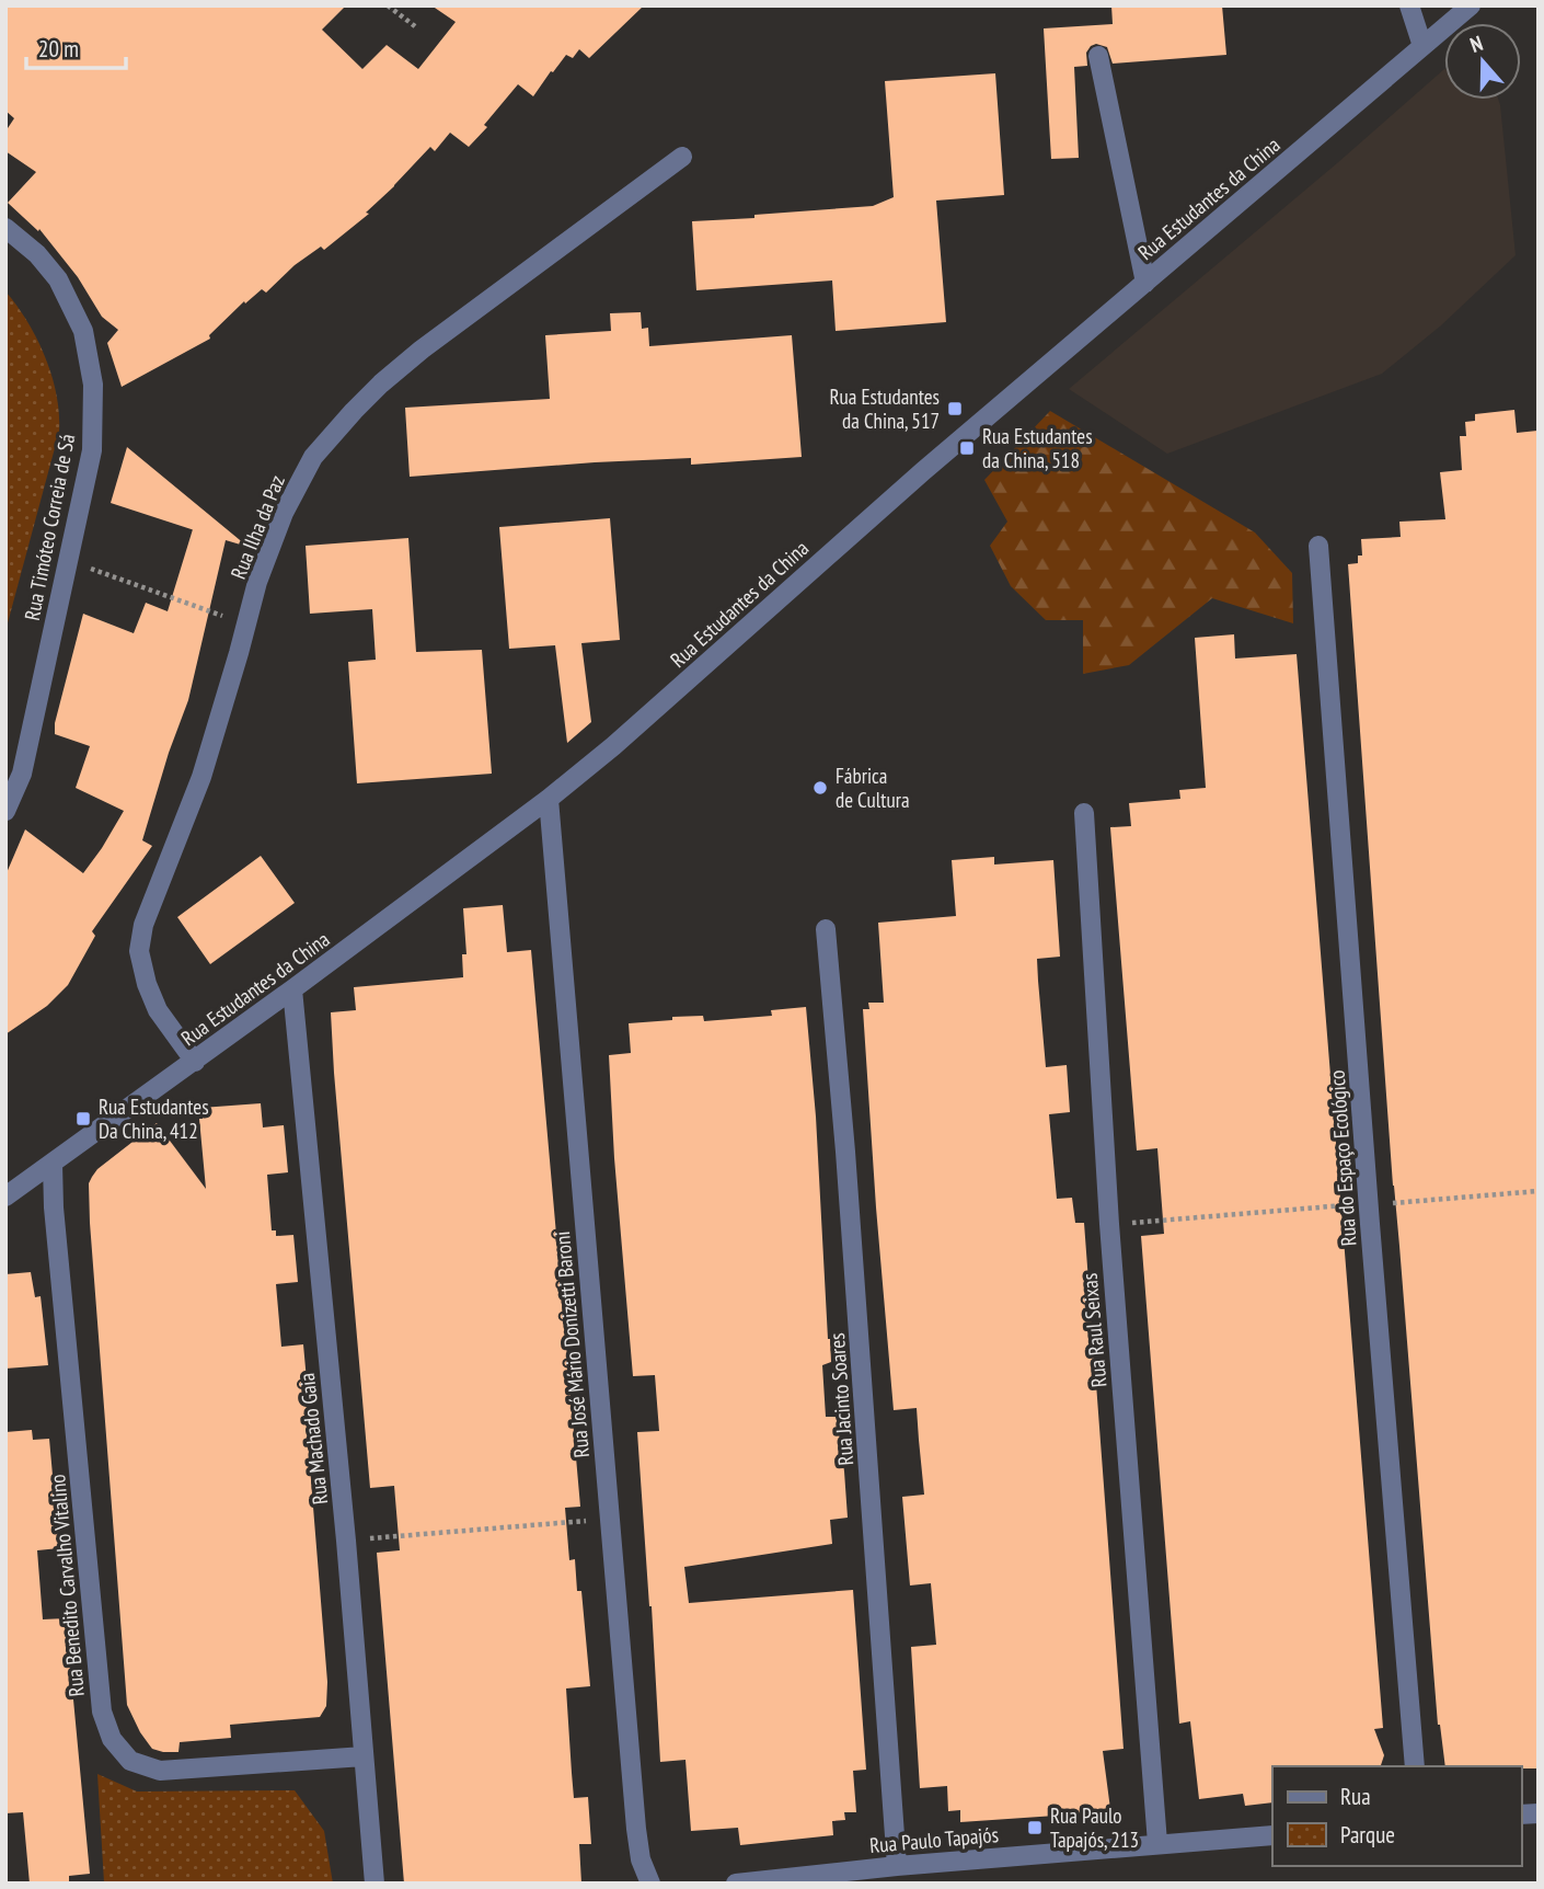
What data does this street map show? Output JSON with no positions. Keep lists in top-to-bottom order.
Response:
{
  "streets": {
    "street": [
      "Rua Estudantes da China",
      "Rua Timóteo Correia de Sá",
      "Rua Ilha da Paz",
      "Rua do Espaço Ecológico",
      "Rua Raul Seixas",
      "Rua José Mário Donizetti Baroni",
      "Rua Jacinto Soares",
      "Rua Machado Gaia",
      "Rua Benedito Carvalho Vitalino",
      "Rua Paulo Tapajós"
    ]
  },
  "crossings": [
    ["Rua Estudantes da China", "Rua Ilha da Paz"],
    ["Rua Estudantes da China", "Rua José Mário Donizetti Baroni"],
    ["Rua Estudantes da China", "Rua Machado Gaia"],
    ["Rua Estudantes da China", "Rua Benedito Carvalho Vitalino"],
    ["Rua Raul Seixas", "Rua Paulo Tapajós"],
    ["Rua Jacinto Soares", "Rua Paulo Tapajós"],
    ["Rua Machado Gaia", "Rua Benedito Carvalho Vitalino"]
  ],
  "places": {
    "transit": [
      "Rua Estudantes da China, 517",
      "Rua Estudantes da China, 518",
      "Rua Estudantes Da China, 412",
      "Rua Paulo Tapajós, 213"
    ],
    "other": ["Fábrica de Cultura"]
  },
  "legend": ["Rua", "Parque"],
  "scale_bar": "20 m",
  "north": "top"
}
